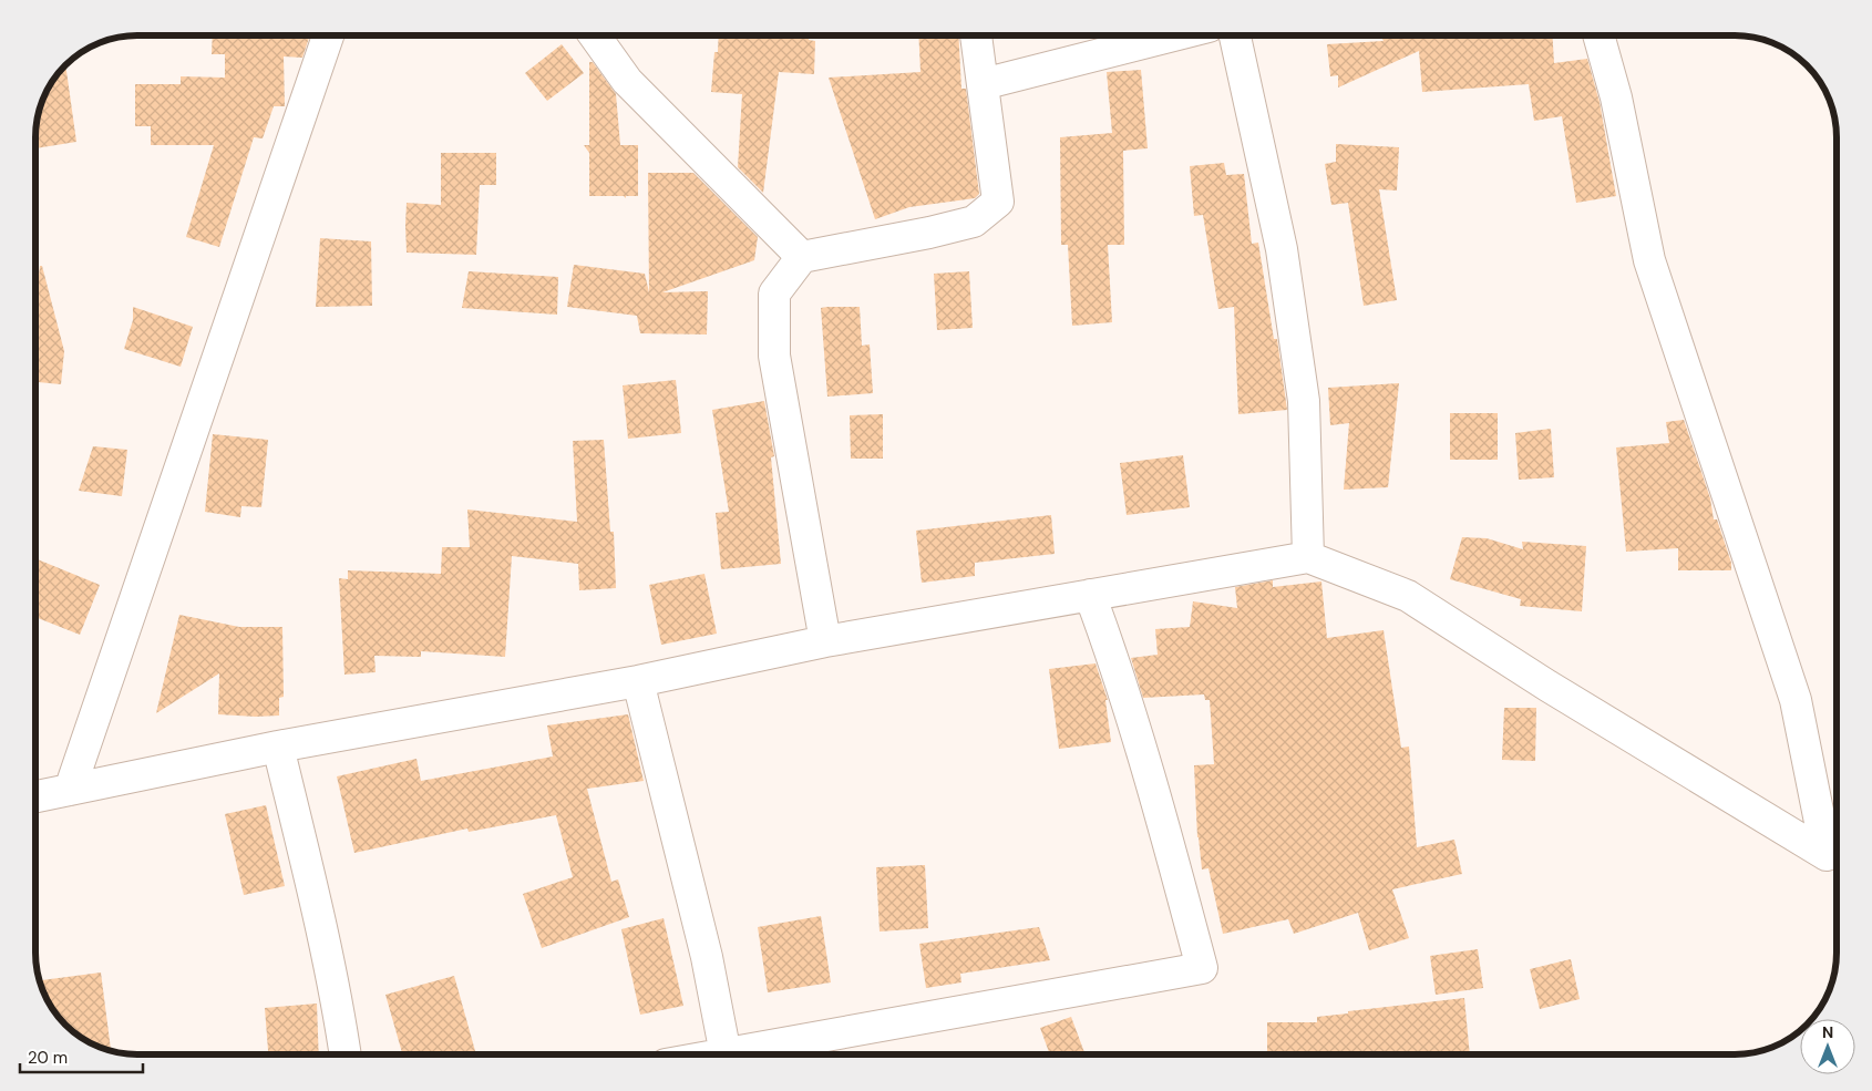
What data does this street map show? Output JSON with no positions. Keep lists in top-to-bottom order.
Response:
{
  "scale_bar": "20 m",
  "north": "top"
}
